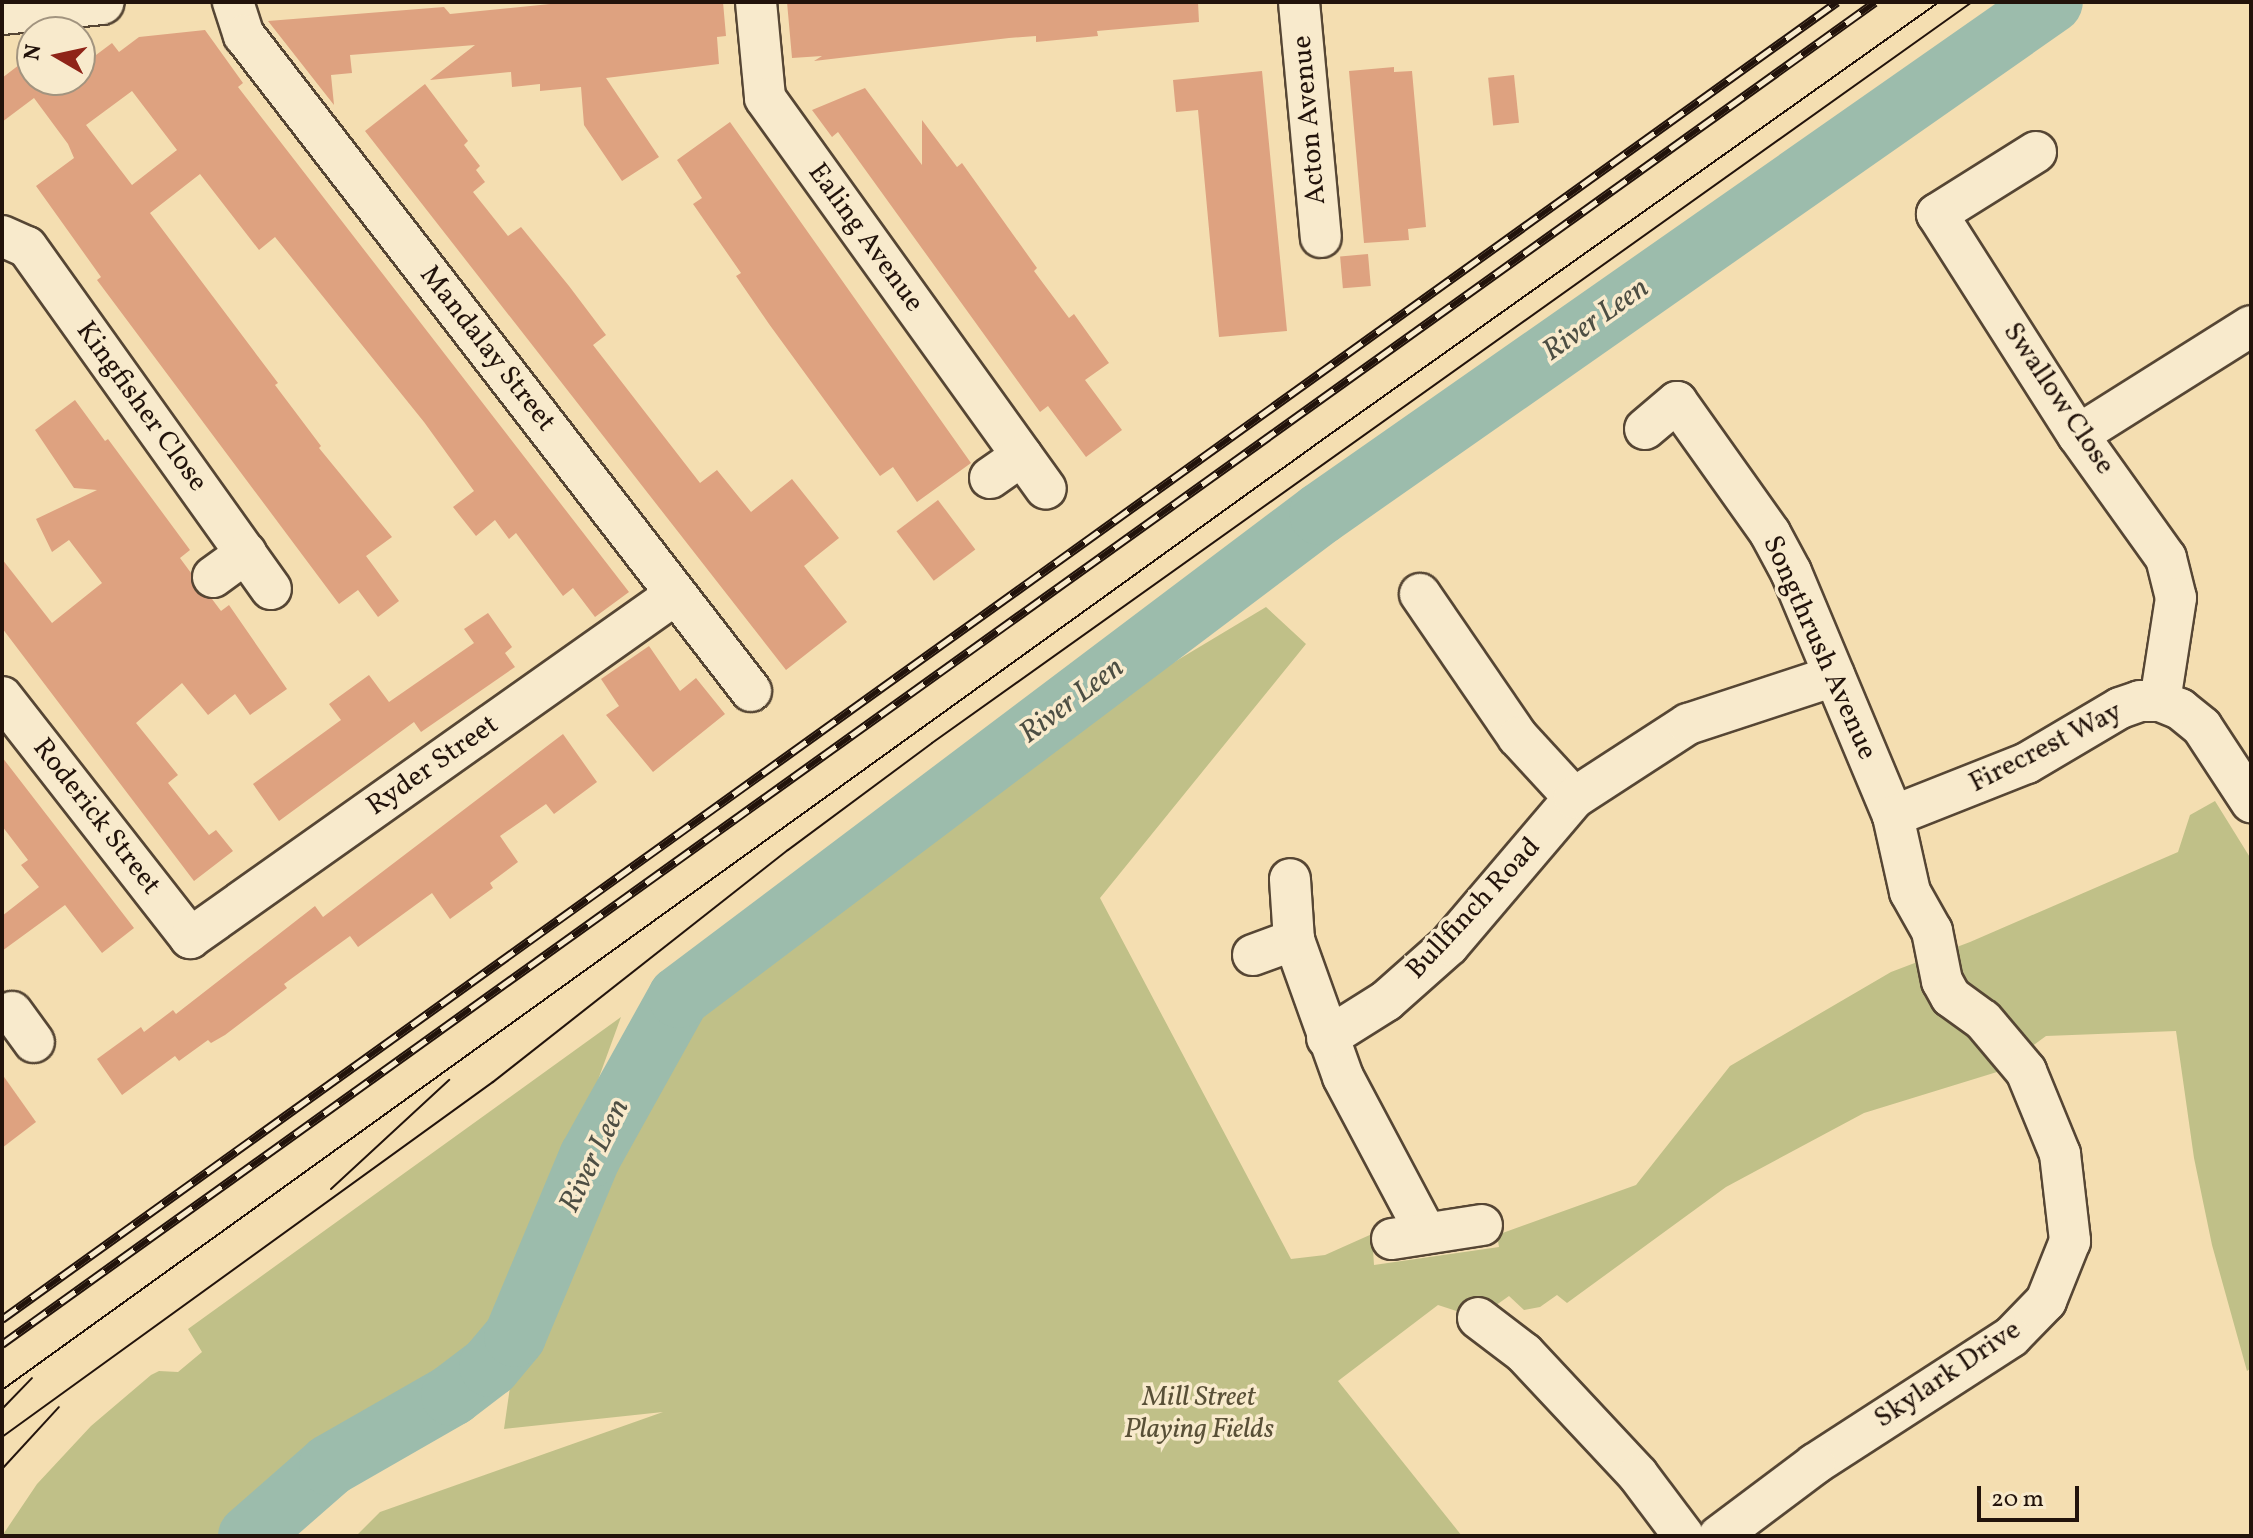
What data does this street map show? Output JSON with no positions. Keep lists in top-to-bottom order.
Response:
{
  "streets": {
    "street": [
      "Acton Avenue",
      "Ealing Avenue",
      "Mandalay Street",
      "Swallow Close",
      "Kingfisher Close",
      "Songthrush Avenue",
      "Firecrest Way",
      "Ryder Street",
      "Roderick Street",
      "Bullfinch Road",
      "Skylark Drive"
    ]
  },
  "crossings": [
    ["Mandalay Street", "Ryder Street"],
    ["Swallow Close", "Firecrest Way"],
    ["Songthrush Avenue", "Firecrest Way"],
    ["Songthrush Avenue", "Bullfinch Road"],
    ["Songthrush Avenue", "Skylark Drive"],
    ["Firecrest Way", "Skylark Drive"],
    ["Ryder Street", "Roderick Street"]
  ],
  "water": ["River Leen"],
  "parks": ["Mill Street Playing Fields"],
  "scale_bar": "20 m",
  "north": "left"
}
